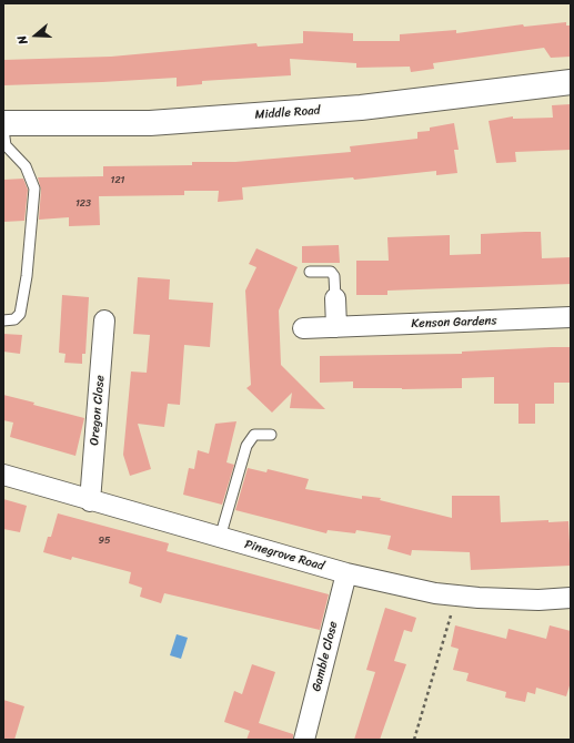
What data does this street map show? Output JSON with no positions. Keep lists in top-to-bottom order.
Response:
{
  "streets": {
    "street": [
      "Middle Road",
      "Kenson Gardens",
      "Oregon Close",
      "Pinegrove Road",
      "Gamble Close"
    ]
  },
  "crossings": [
    ["Oregon Close", "Pinegrove Road"],
    ["Pinegrove Road", "Gamble Close"]
  ],
  "house_numbers": ["121", "123", "95"],
  "north": "left"
}
